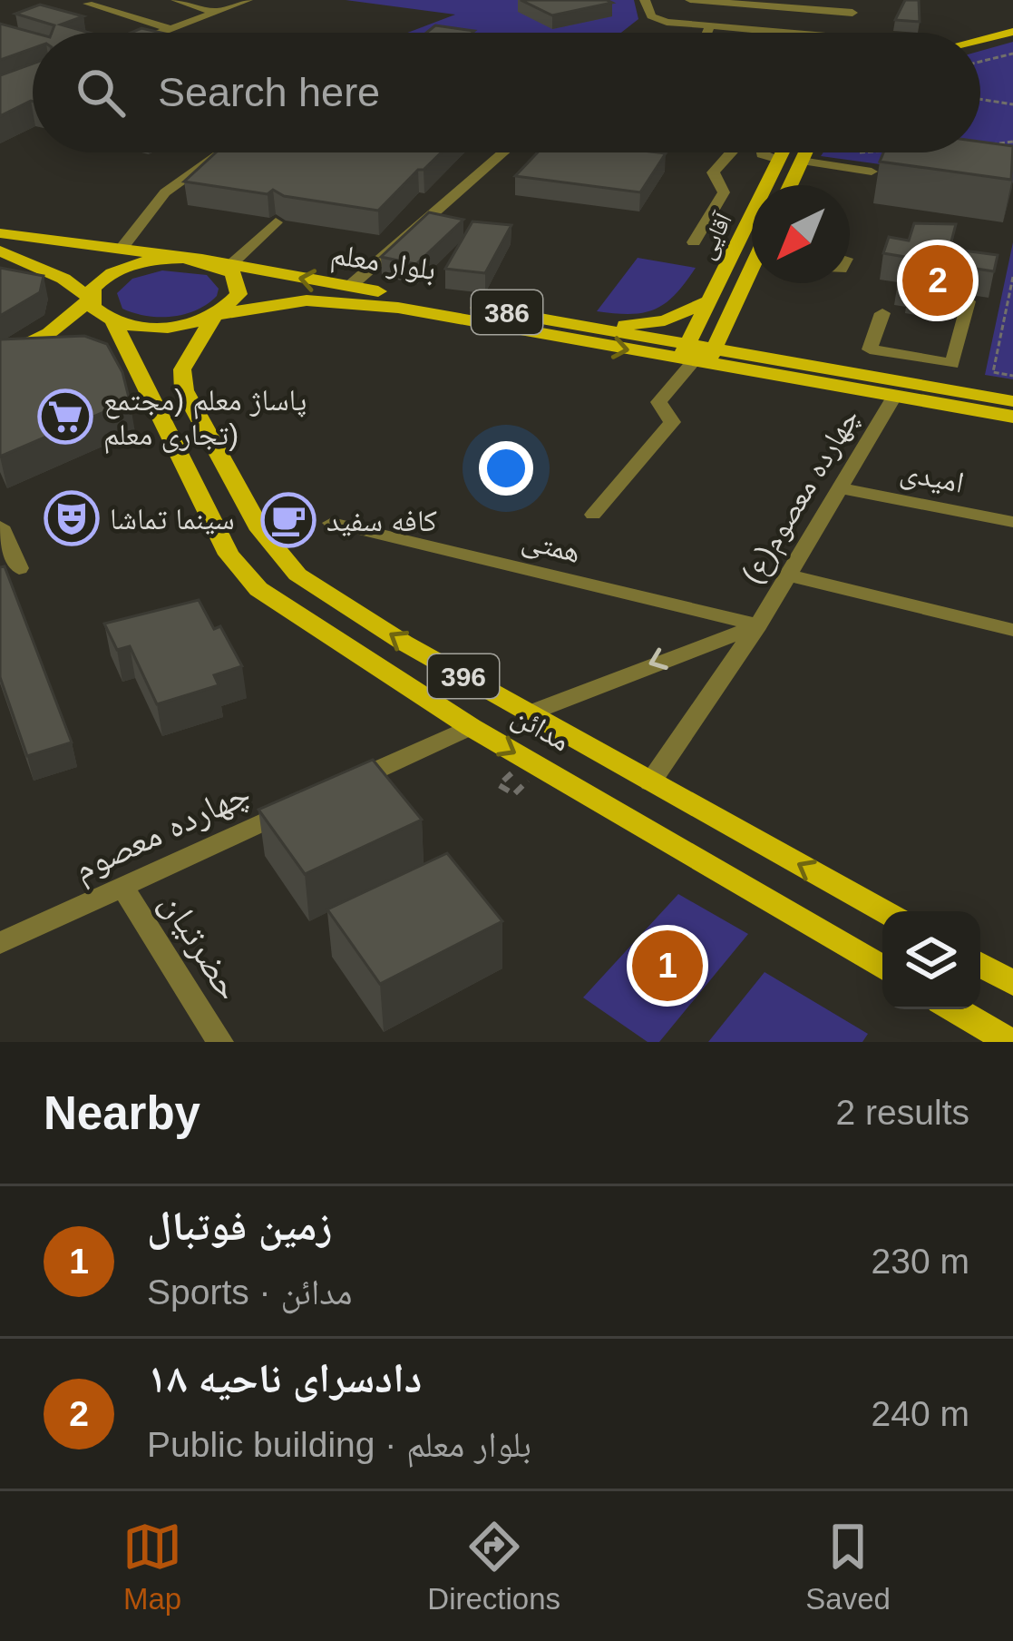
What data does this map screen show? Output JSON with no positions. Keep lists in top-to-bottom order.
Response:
{
  "streets": {
    "main road": [
      "آقایی",
      "بلوار معلم",
      "386",
      "396",
      "مدائن"
    ],
    "street": [
      "امیدی",
      "چهارده معصوم(ع)",
      "همتی",
      "چهارده معصوم",
      "حضرتیان"
    ]
  },
  "crossings": [
    ["آقایی", "بلوار معلم"],
    ["بلوار معلم", "چهارده معصوم(ع)"],
    ["بلوار معلم", "مدائن"],
    ["امیدی", "چهارده معصوم(ع)"],
    ["چهارده معصوم(ع)", "همتی"],
    ["چهارده معصوم(ع)", "مدائن"],
    ["چهارده معصوم", "حضرتیان"]
  ],
  "places": {
    "supermarket": ["پاساژ معلم (مجتمع تجاری معلم)"],
    "theatre": ["سینما تماشا"],
    "cafe": ["کافه سفید"]
  },
  "north": "bottom left",
  "page": {
    "search": "Search here",
    "pins": ["2", "1"],
    "heading": ["Nearby", "2 results"],
    "list": [
      {
        "mark": "1",
        "name": "زمین فوتبال",
        "note": "Sports · مدائن",
        "value": "230 m"
      },
      {
        "mark": "2",
        "name": "دادسرای ناحیه ۱۸",
        "note": "Public building · بلوار معلم",
        "value": "240 m"
      }
    ],
    "nav": ["Map", "Directions", "Saved"]
  }
}
